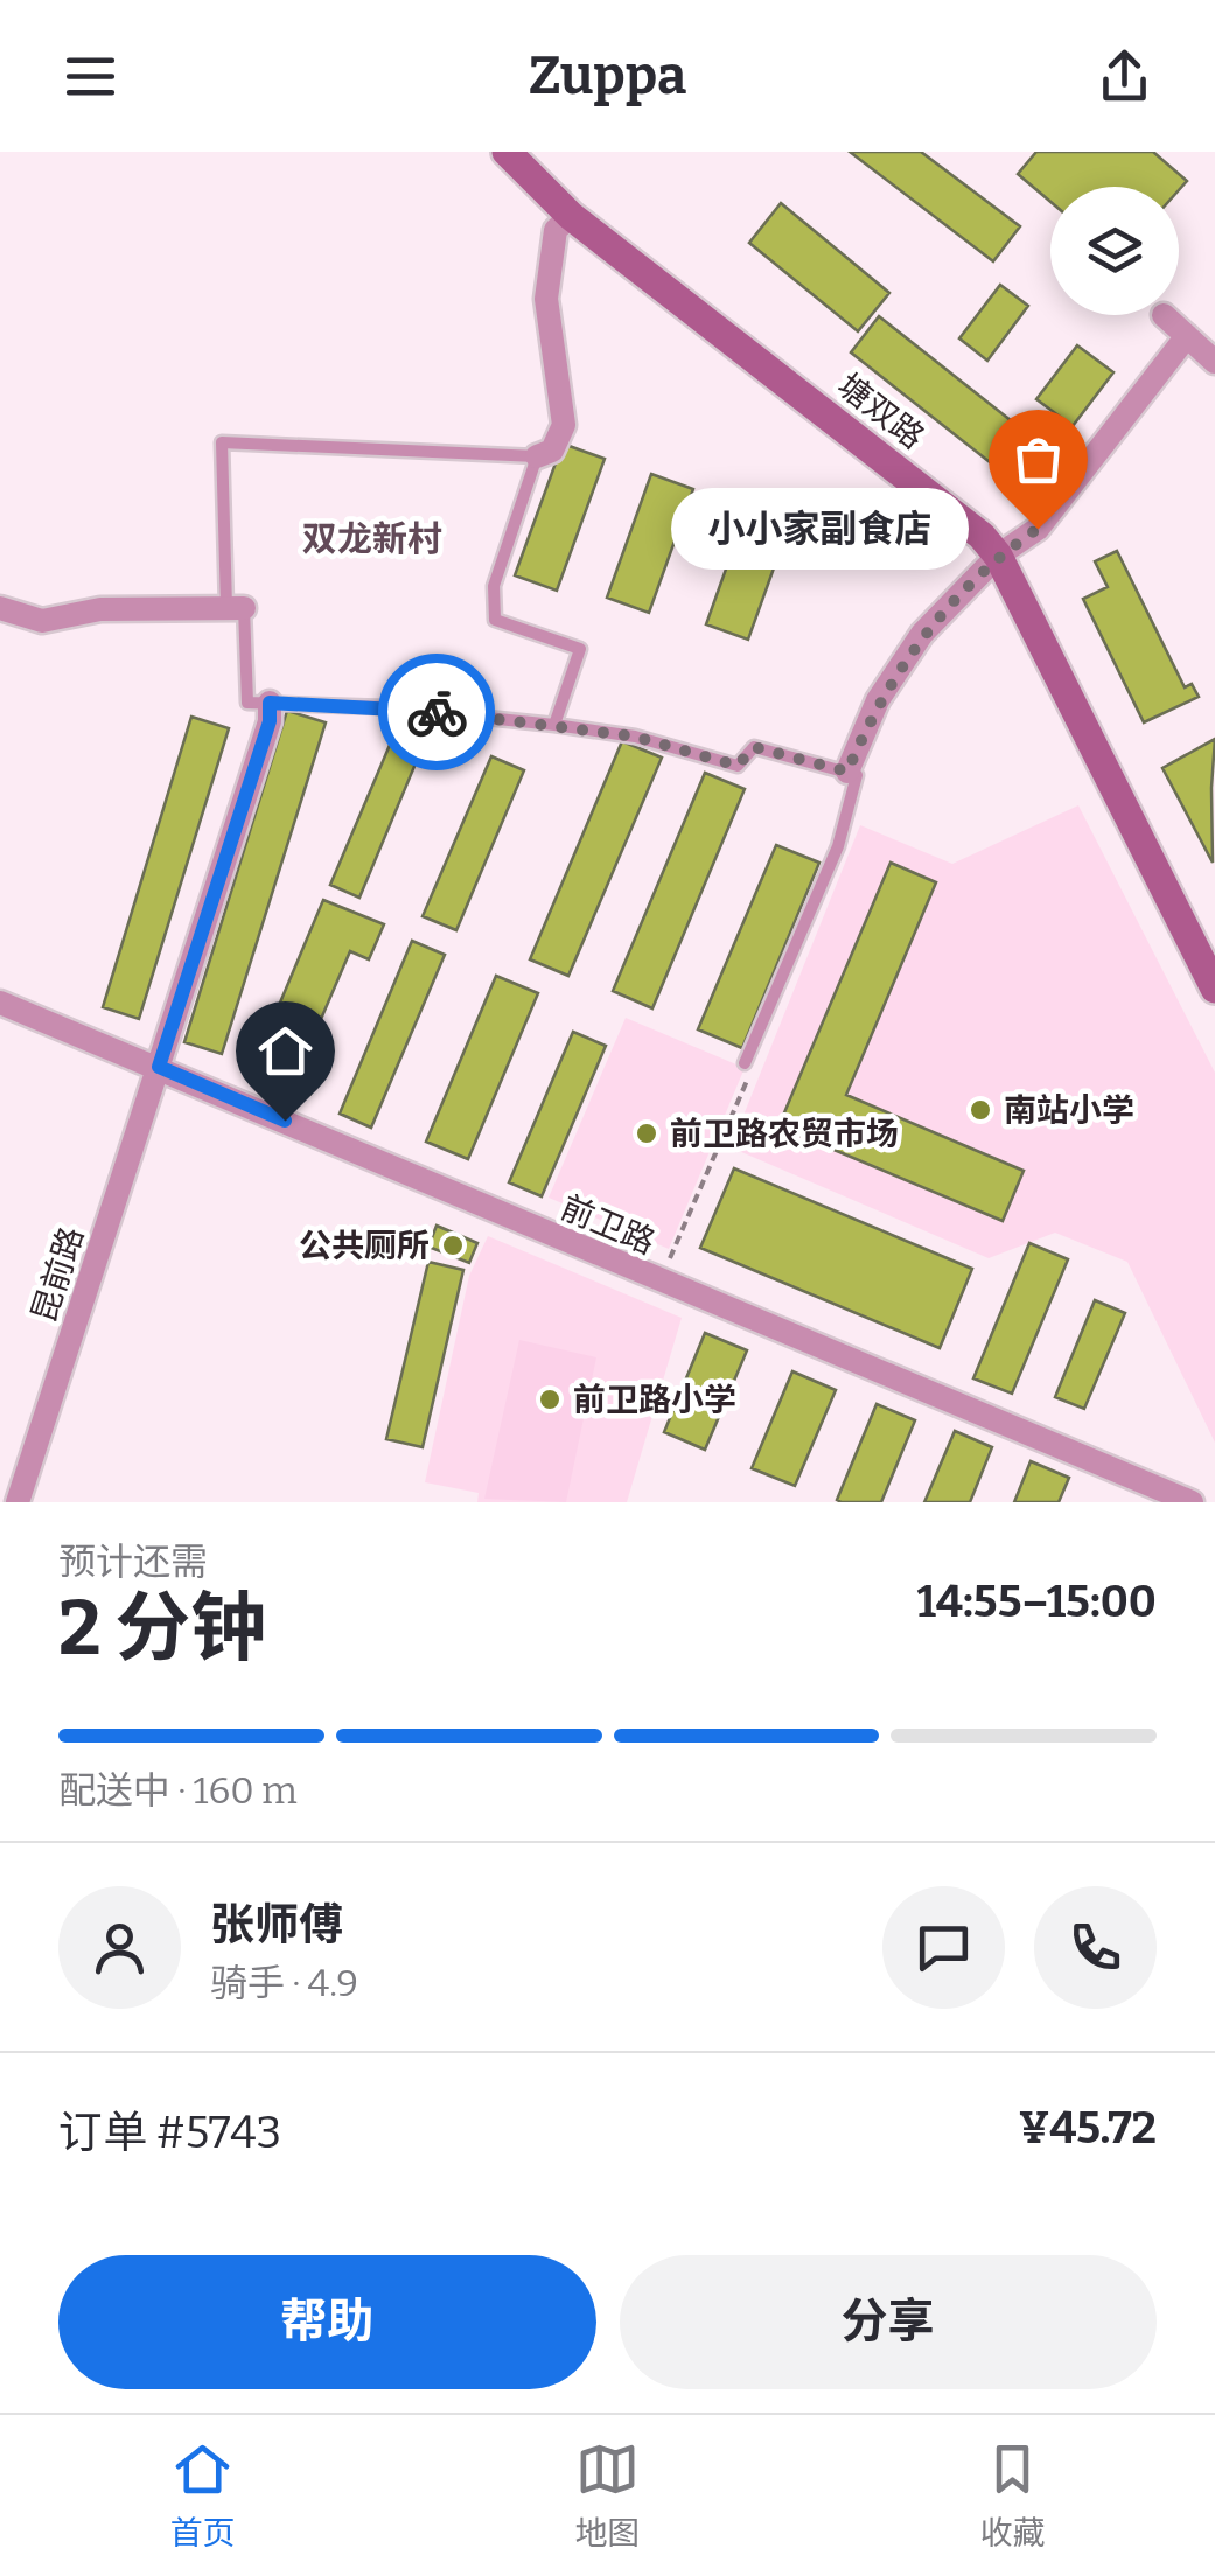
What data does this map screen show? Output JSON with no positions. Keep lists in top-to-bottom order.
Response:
{
  "streets": {
    "street": ["塘双路", "前卫路", "昆前路"]
  },
  "crossings": [
    ["前卫路", "昆前路"]
  ],
  "districts": ["双龙新村"],
  "places": [
    "小小家副食店",
    "南站小学",
    "前卫路农贸市场",
    "公共厕所",
    "前卫路小学"
  ],
  "page": {
    "header": "Zuppa",
    "bubble": "小小家副食店",
    "heading": ["2 分钟", "预计还需", "14:55–15:00"],
    "panel": [
      "张师傅",
      "骑手 · 4.9",
      "订单 #5743",
      "¥45.72"
    ],
    "bar": "配送中 · 160 m",
    "buttons": ["帮助", "分享"],
    "tabs": ["首页", "地图", "收藏"]
  }
}
